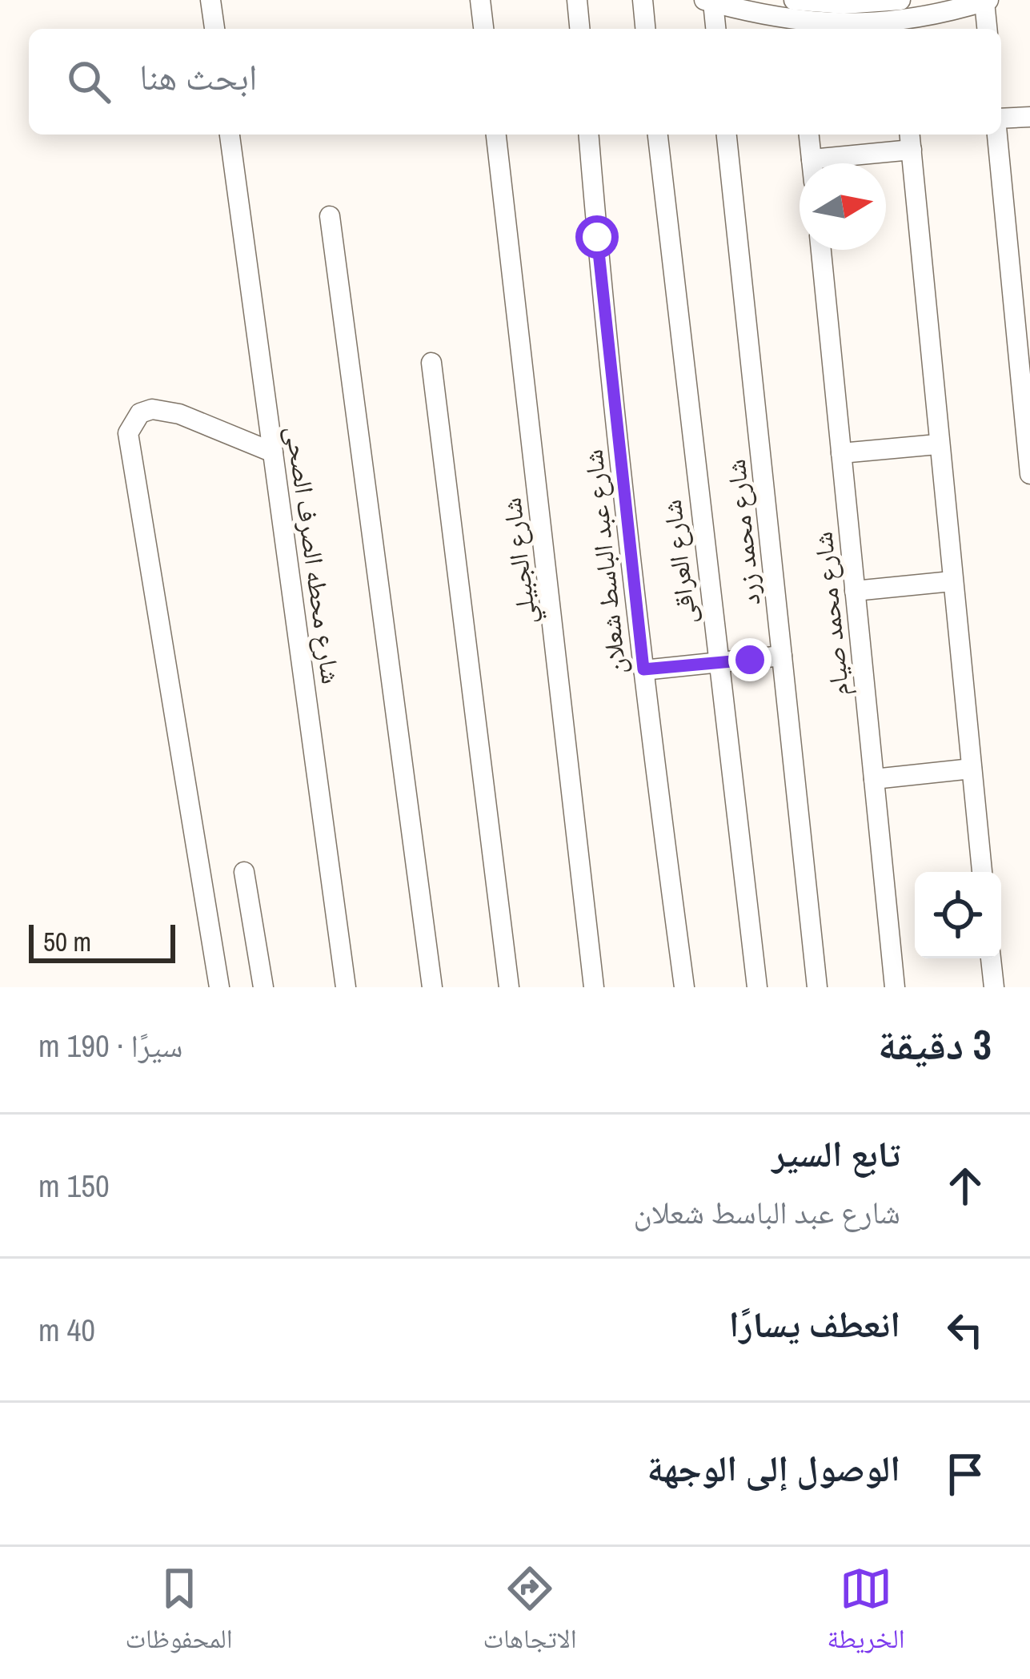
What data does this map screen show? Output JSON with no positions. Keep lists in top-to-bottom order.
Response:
{
  "streets": {
    "street": [
      "شارع محمد زرد",
      "شارع محطه الصرف الصحى",
      "شارع الجبيلي",
      "شارع عبد الباسط شعلان",
      "شارع العراقى",
      "شارع محمد صيام"
    ]
  },
  "scale_bar": "50 m",
  "north": "right",
  "page": {
    "search": "ابحث هنا",
    "scale": "50 m",
    "heading": ["3 دقيقة", "سيرًا · 190 m"],
    "list": [
      ["تابع السير", "شارع عبد الباسط شعلان", "150 m"],
      ["انعطف يسارًا", "40 m"],
      "الوصول إلى الوجهة"
    ],
    "nav": ["الخريطة", "الاتجاهات", "المحفوظات"]
  }
}
